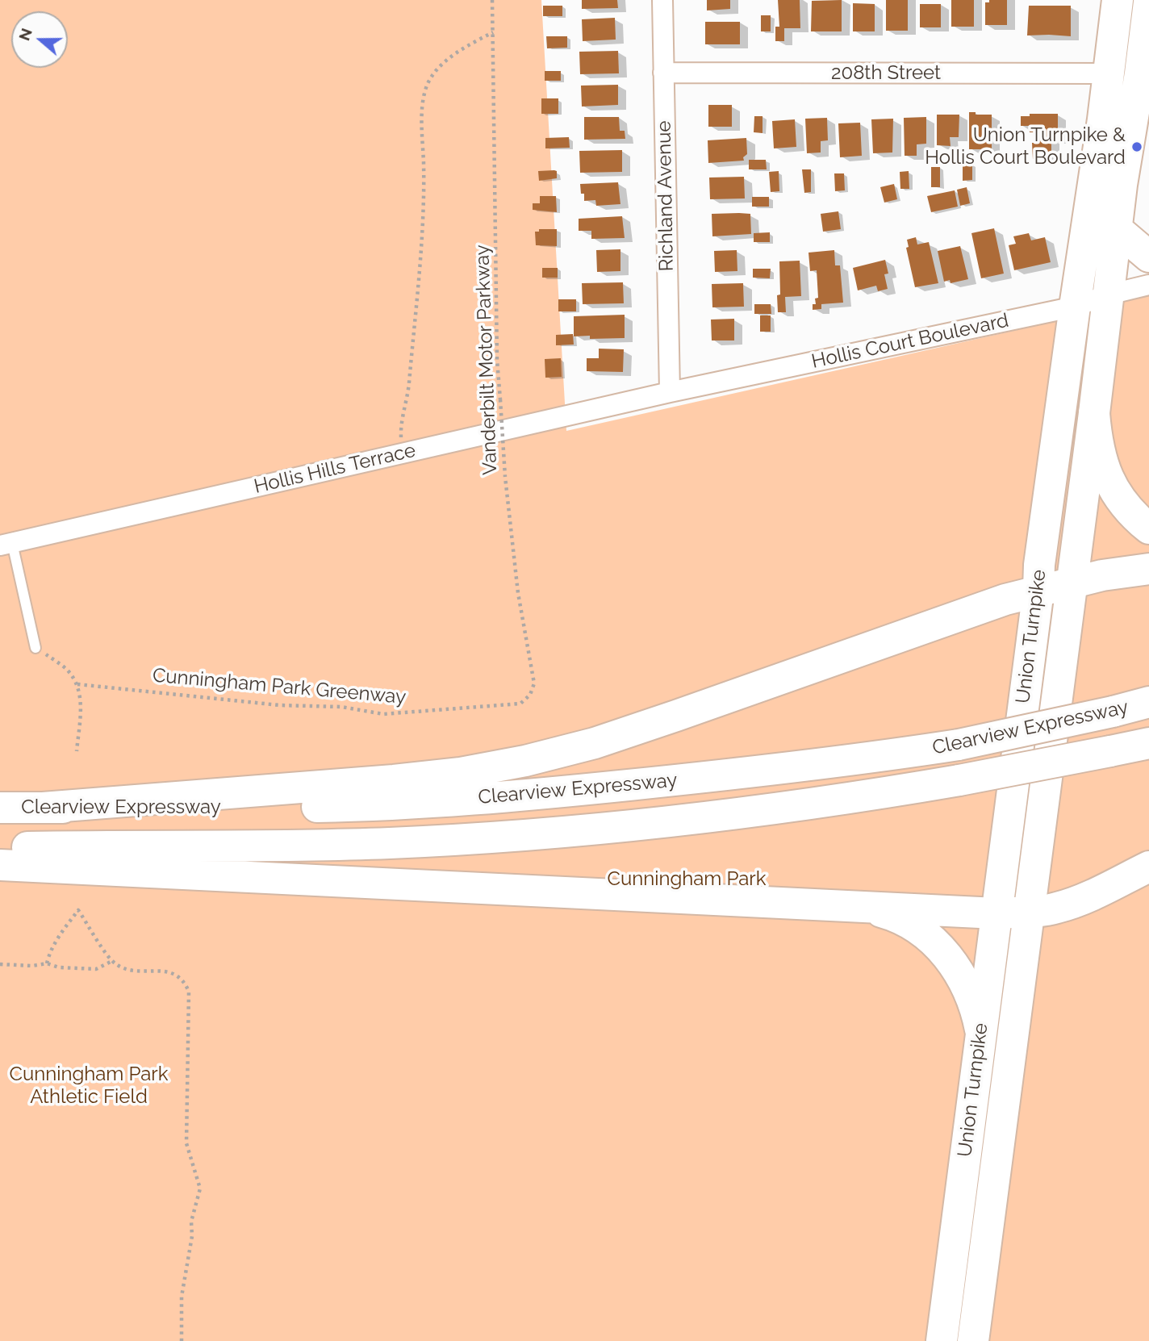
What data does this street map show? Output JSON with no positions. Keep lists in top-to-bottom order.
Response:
{
  "streets": {
    "main road": ["Union Turnpike", "Clearview Expressway"],
    "street": [
      "208th Street",
      "Richland Avenue",
      "Hollis Court Boulevard",
      "Hollis Hills Terrace"
    ],
    "path": ["Vanderbilt Motor Parkway", "Cunningham Park Greenway"]
  },
  "crossings": [
    ["208th Street", "Richland Avenue"],
    ["208th Street", "Union Turnpike"],
    ["Richland Avenue", "Hollis Court Boulevard"],
    ["Richland Avenue", "Hollis Hills Terrace"],
    ["Hollis Court Boulevard", "Hollis Hills Terrace"],
    ["Hollis Court Boulevard", "Union Turnpike"],
    ["Vanderbilt Motor Parkway", "Cunningham Park Greenway"]
  ],
  "parks": ["Cunningham Park", "Cunningham Park Athletic Field"],
  "places": ["Union Turnpike & Hollis Court Boulevard"],
  "north": "left"
}
